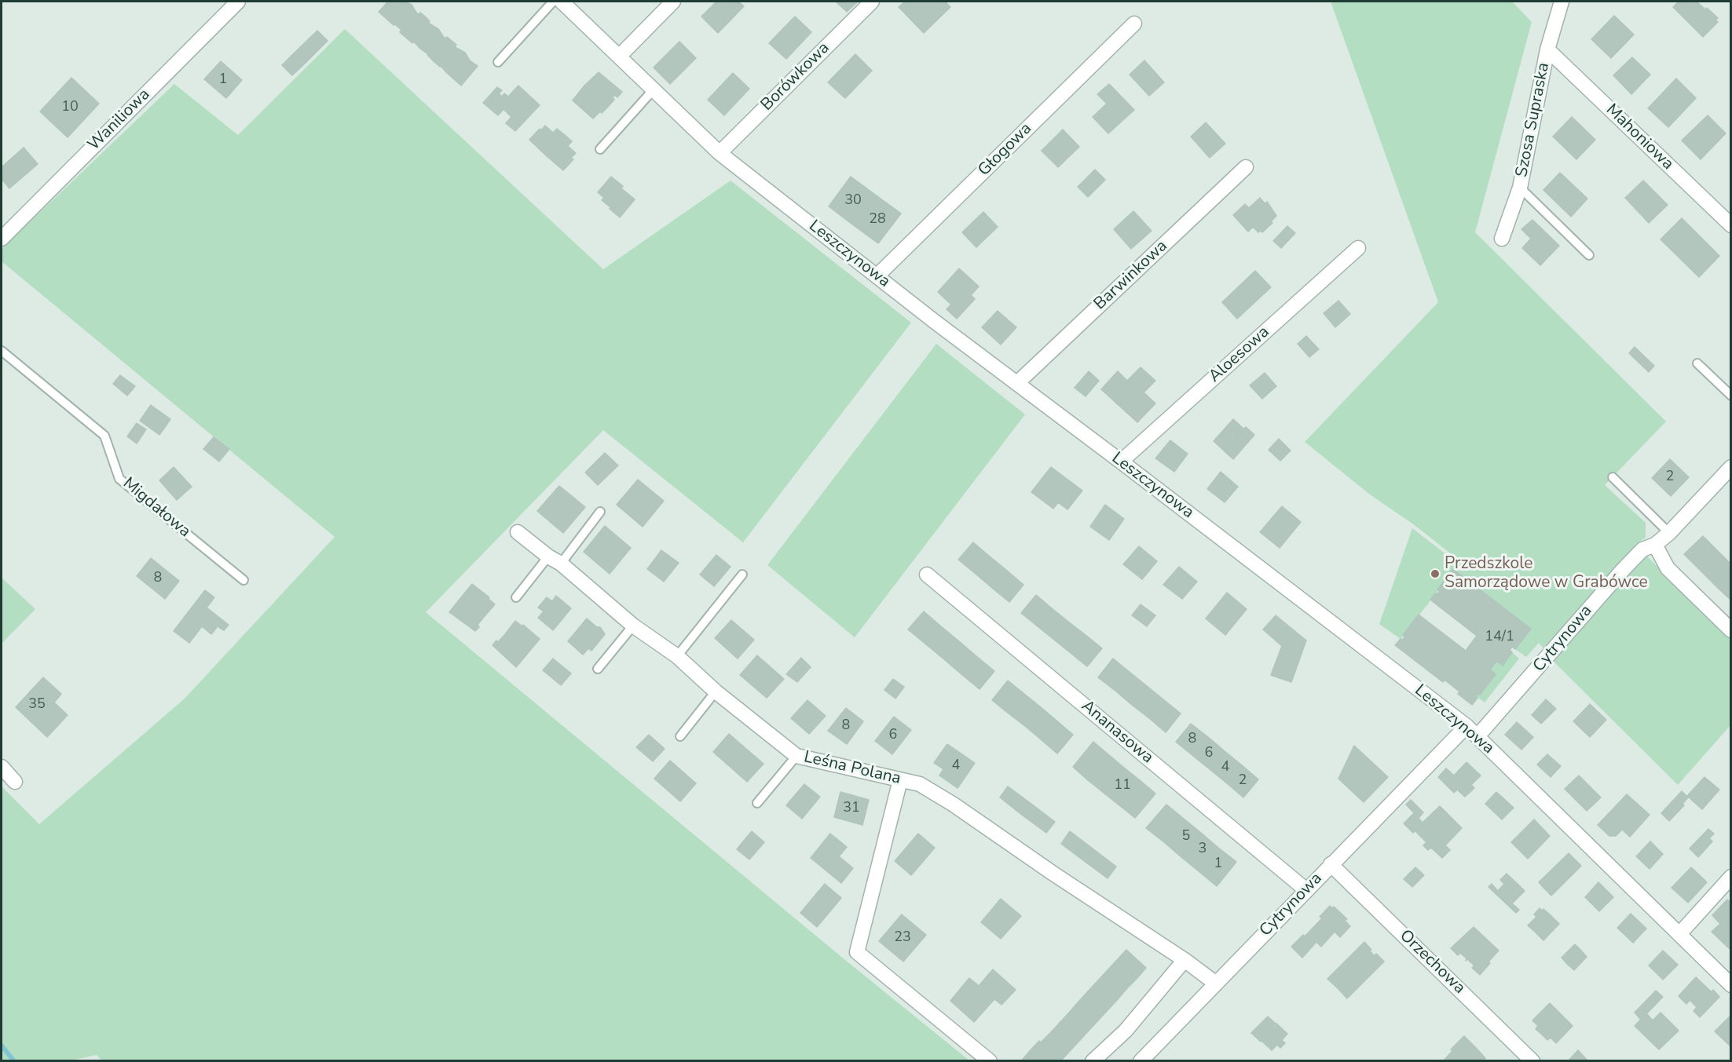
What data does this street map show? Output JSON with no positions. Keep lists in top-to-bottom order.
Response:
{
  "streets": {
    "street": [
      "Borówkowa",
      "Waniliowa",
      "Szosa Supraska",
      "Mahoniowa",
      "Głogowa",
      "Leszczynowa",
      "Barwinkowa",
      "Aloesowa",
      "Cytrynowa",
      "Ananasowa",
      "Leśna Polana",
      "Orzechowa"
    ],
    "lane": ["Migdałowa"]
  },
  "crossings": [
    ["Borówkowa", "Leszczynowa"],
    ["Szosa Supraska", "Mahoniowa"],
    ["Głogowa", "Leszczynowa"],
    ["Leszczynowa", "Barwinkowa"],
    ["Leszczynowa", "Aloesowa"],
    ["Leszczynowa", "Cytrynowa"],
    ["Cytrynowa", "Ananasowa"],
    ["Cytrynowa", "Leśna Polana"],
    ["Cytrynowa", "Orzechowa"]
  ],
  "places": ["Przedszkole Samorządowe w Grabówce"],
  "house_numbers": [
    "1",
    "10",
    "30",
    "28",
    "2",
    "8",
    "14/1",
    "35",
    "8",
    "6",
    "8",
    "6",
    "4",
    "4",
    "2",
    "11",
    "31",
    "5",
    "3",
    "1",
    "23"
  ]
}
